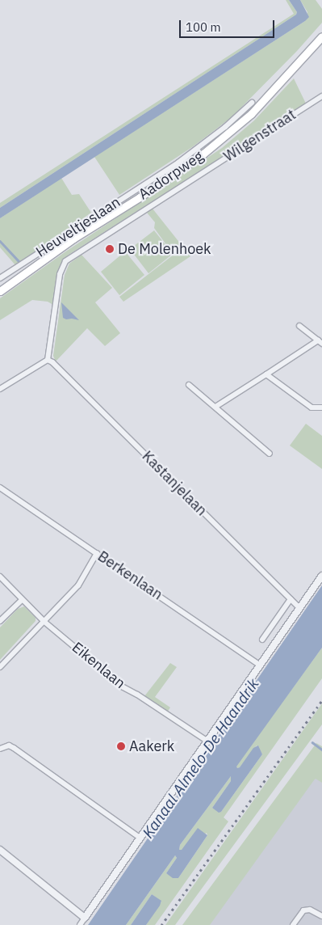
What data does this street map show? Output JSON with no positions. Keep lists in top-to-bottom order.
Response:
{
  "streets": {
    "main road": ["Aadorpweg"],
    "street": [
      "Wilgenstraat",
      "Heuveltjeslaan",
      "Kastanjelaan",
      "Berkenlaan",
      "Eikenlaan"
    ]
  },
  "crossings": [
    ["Wilgenstraat", "Kastanjelaan"]
  ],
  "water": ["Kanaal Almelo-De Haandrik"],
  "places": ["De Molenhoek", "Aakerk"],
  "scale_bar": "100 m"
}
